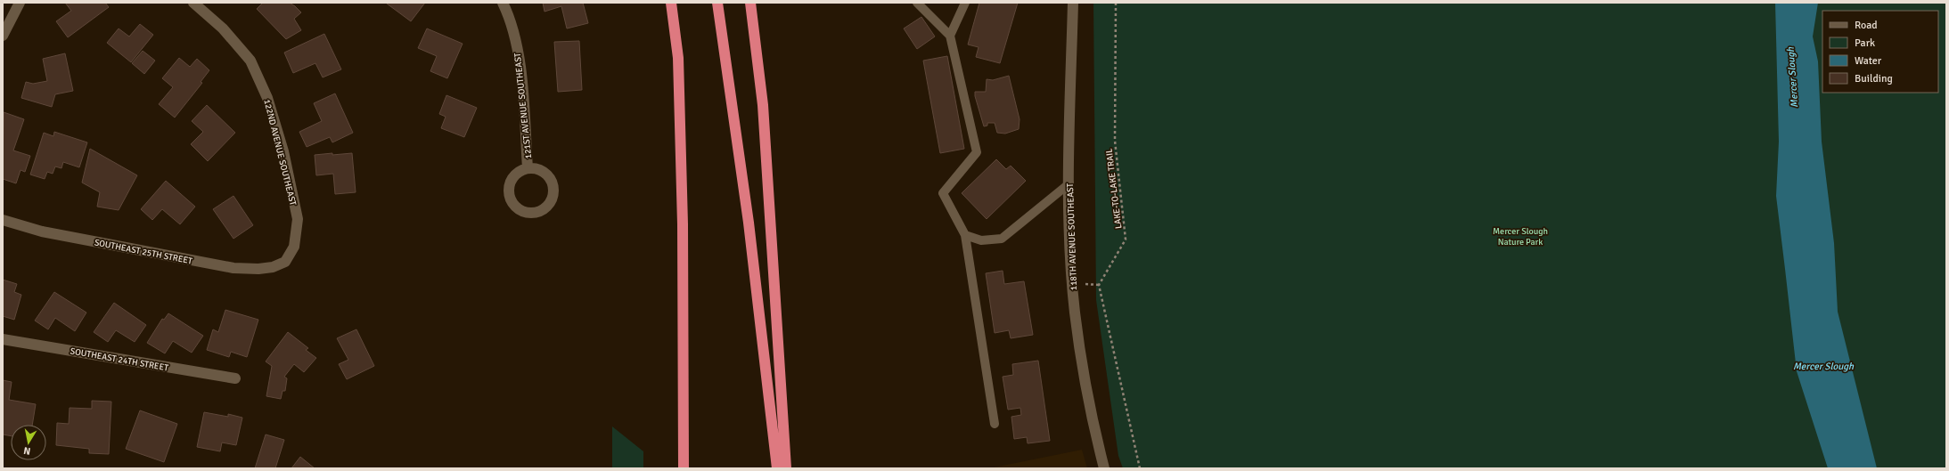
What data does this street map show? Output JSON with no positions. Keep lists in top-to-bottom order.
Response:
{
  "streets": {
    "street": [
      "121ST AVENUE SOUTHEAST",
      "122ND AVENUE SOUTHEAST",
      "118TH AVENUE SOUTHEAST",
      "SOUTHEAST 25TH STREET",
      "SOUTHEAST 24TH STREET"
    ],
    "path": ["LAKE-TO-LAKE TRAIL"]
  },
  "crossings": [
    ["122ND AVENUE SOUTHEAST", "SOUTHEAST 25TH STREET"]
  ],
  "water": ["Mercer Slough"],
  "parks": ["Mercer Slough Nature Park"],
  "legend": [
    "Road",
    "Park",
    "Water",
    "Building"
  ],
  "north": "bottom"
}
